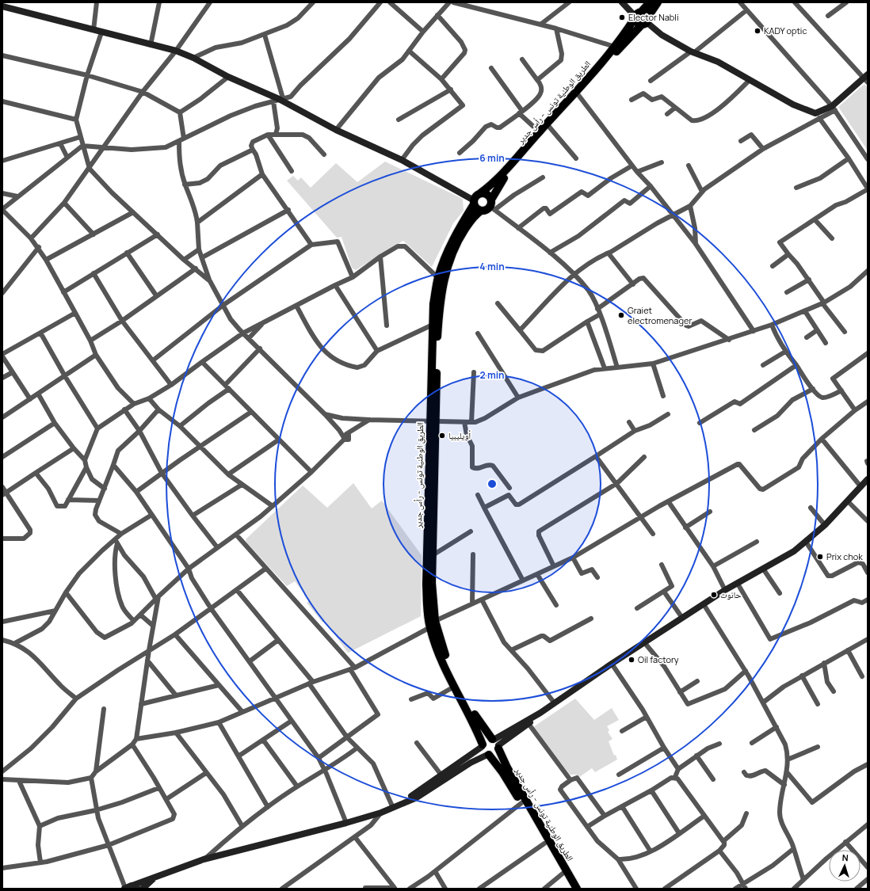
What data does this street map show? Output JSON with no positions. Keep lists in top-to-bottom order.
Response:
{
  "streets": {
    "main road": ["الطريق الوطنية تونس - رأس جدير"]
  },
  "places": [
    "Elector Nabli",
    "KADY optic",
    "Graiet electromenager",
    "أويليبيا",
    "Prix chok",
    "حانوت",
    "Oil factory"
  ],
  "north": "top",
  "rings": ["6 min", "4 min", "2 min"]
}
